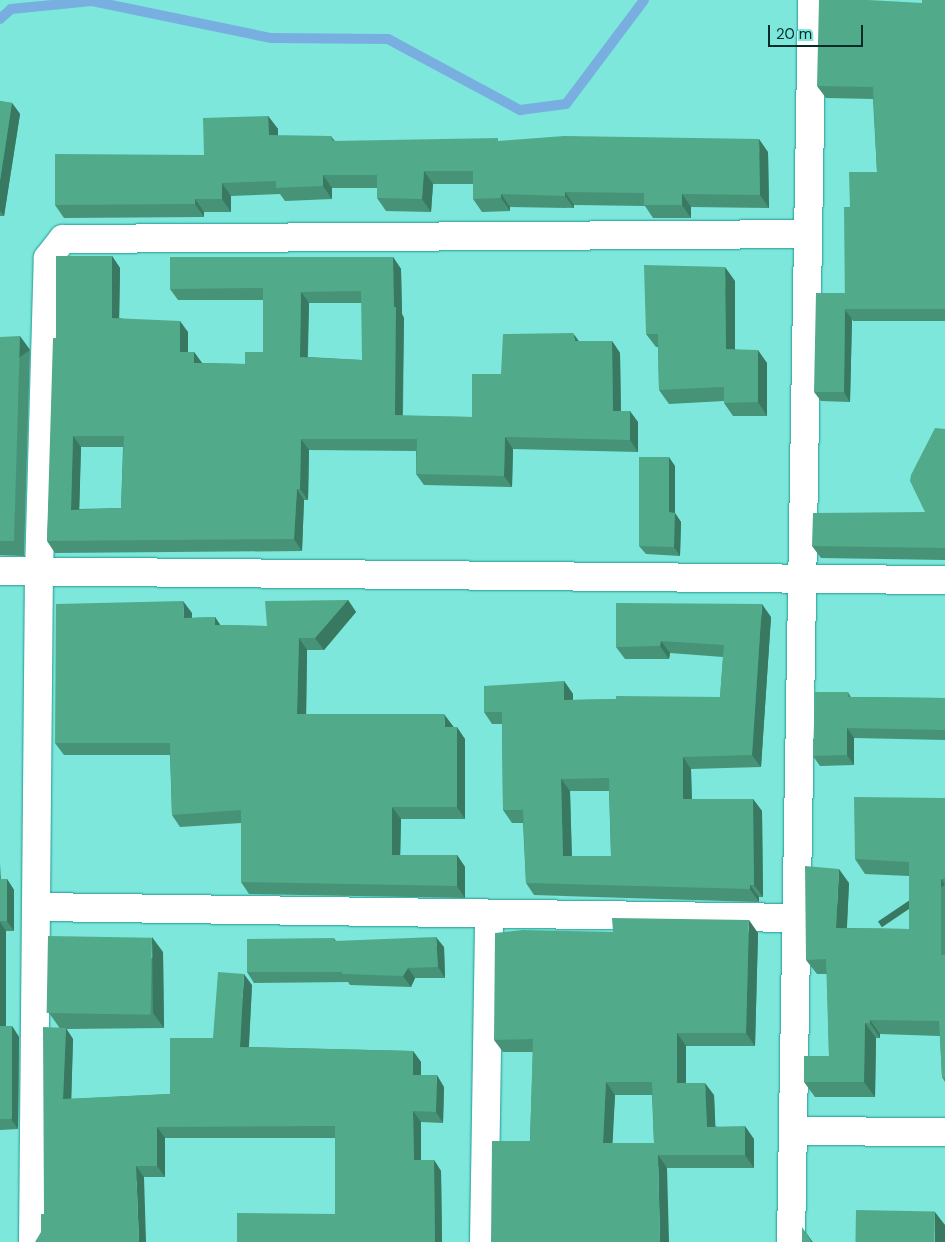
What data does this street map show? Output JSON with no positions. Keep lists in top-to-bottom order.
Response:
{
  "scale_bar": "20 m"
}
